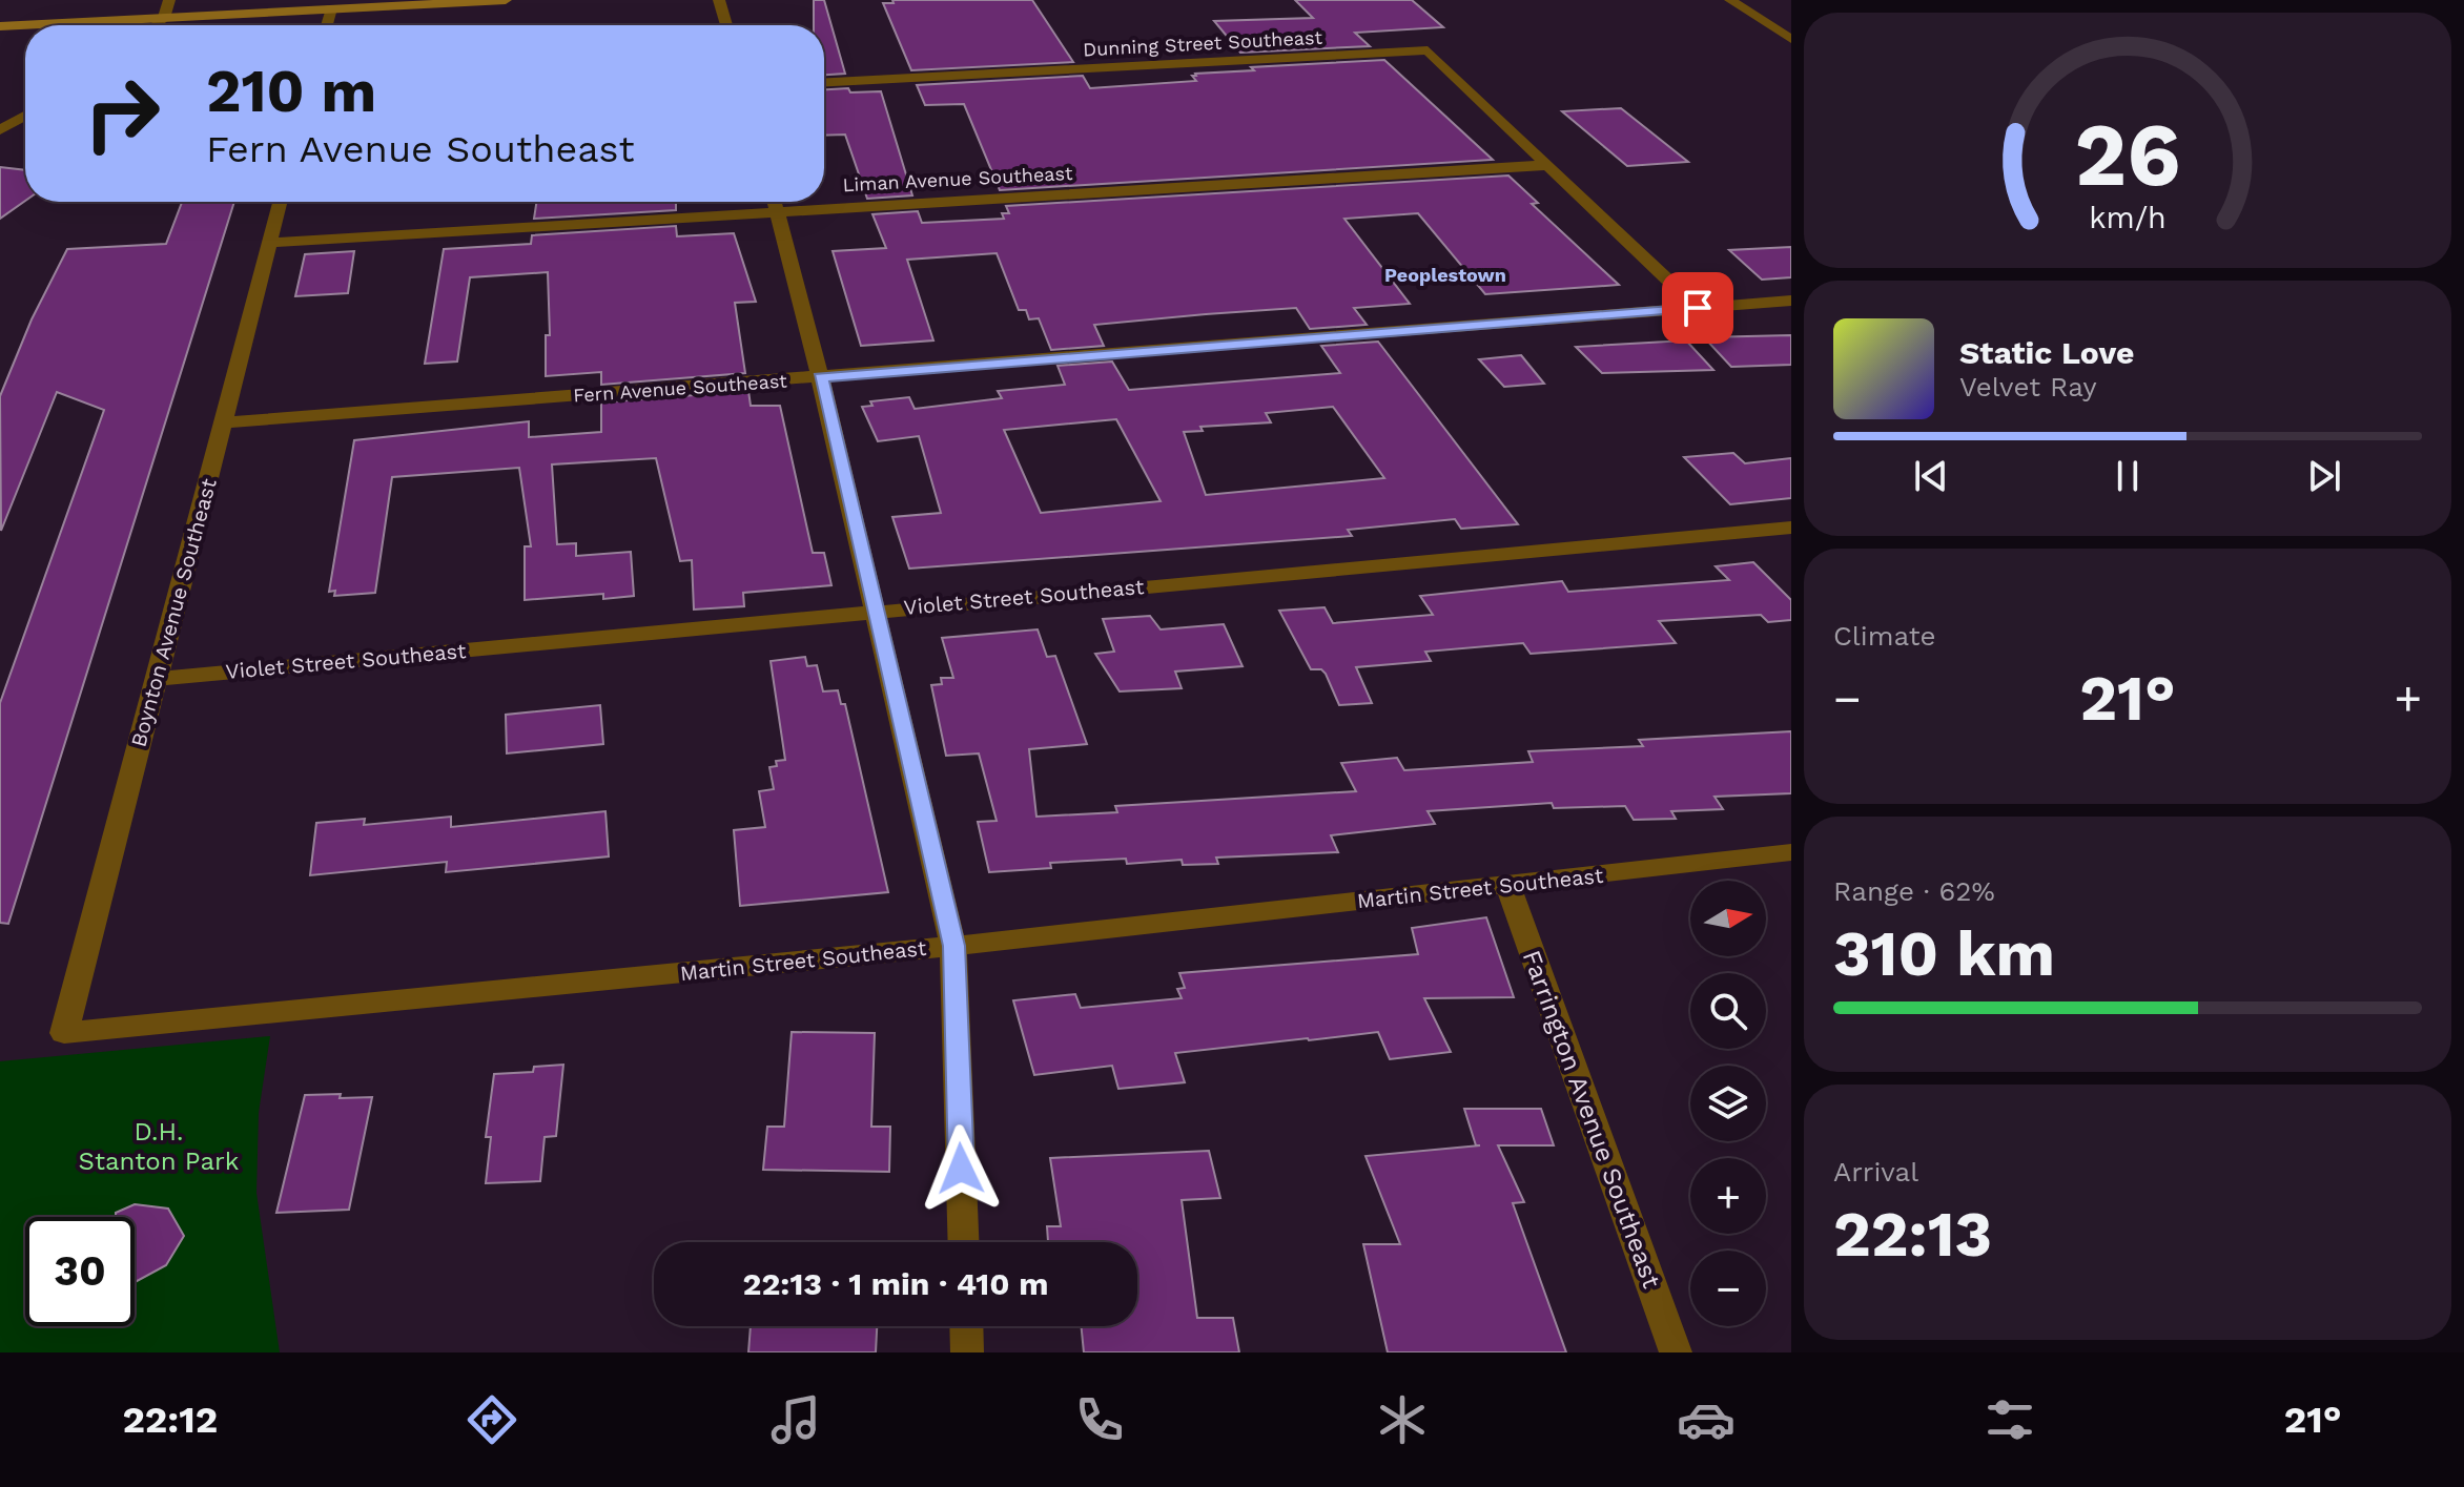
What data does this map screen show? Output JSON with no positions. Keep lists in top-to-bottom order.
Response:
{
  "streets": {
    "street": [
      "Dunning Street Southeast",
      "Liman Avenue Southeast",
      "Fern Avenue Southeast",
      "Violet Street Southeast",
      "Boynton Avenue Southeast",
      "Martin Street Southeast",
      "Farrington Avenue Southeast"
    ]
  },
  "crossings": [
    ["Dunning Street Southeast", "Liman Avenue Southeast"],
    ["Dunning Street Southeast", "Fern Avenue Southeast"],
    ["Liman Avenue Southeast", "Boynton Avenue Southeast"],
    ["Fern Avenue Southeast", "Boynton Avenue Southeast"],
    ["Violet Street Southeast", "Boynton Avenue Southeast"],
    ["Boynton Avenue Southeast", "Martin Street Southeast"],
    ["Martin Street Southeast", "Farrington Avenue Southeast"]
  ],
  "districts": ["Peoplestown"],
  "parks": ["D.H. Stanton Park"],
  "north": "right",
  "page": {
    "turn": ["210 m", "Fern Avenue Southeast"],
    "song": ["Static Love", "Velvet Ray"],
    "tile": [
      "Climate",
      ["Range · 62%", "310 km"],
      ["Arrival", "22:13"]
    ],
    "heat": ["−", "21°", "+"],
    "map_buttons": ["+", "−"],
    "limit": "30",
    "trip": "22:13 · 1 min · 410 m",
    "tabs": ["22:12", "21°"],
    "gauge": ["26", "km/h"]
  }
}
